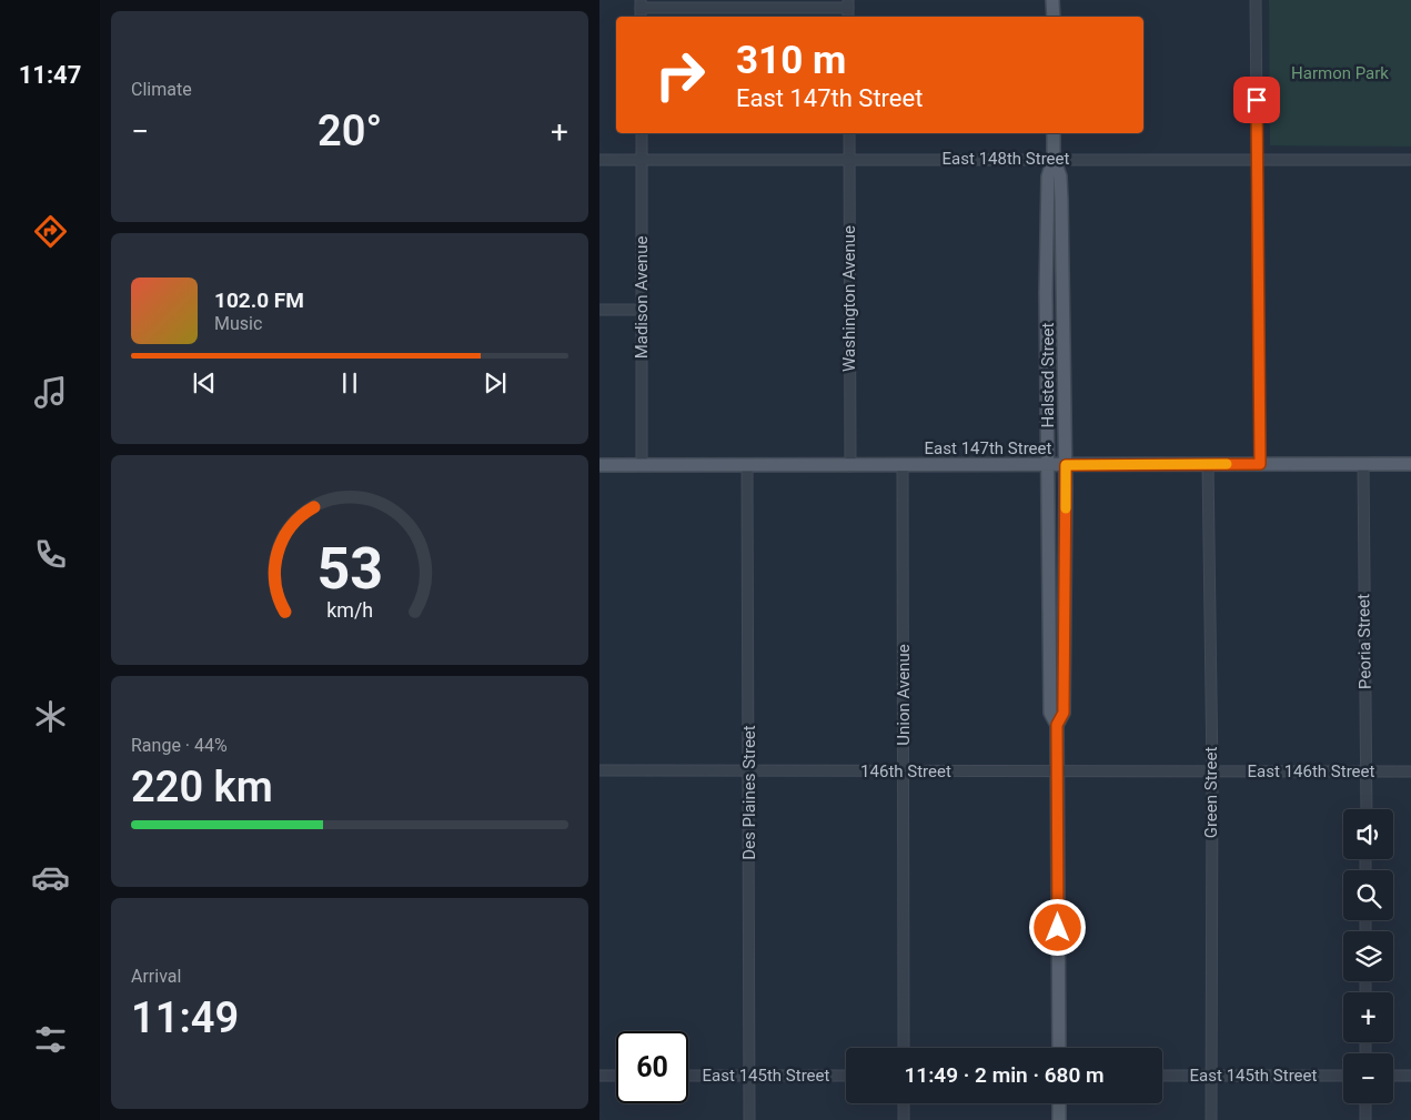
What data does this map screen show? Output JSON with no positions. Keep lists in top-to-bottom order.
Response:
{
  "streets": {
    "main road": ["Halsted Street", "East 147th Street"],
    "street": [
      "East 148th Street",
      "Madison Avenue",
      "Washington Avenue",
      "Peoria Street",
      "Union Avenue",
      "146th Street",
      "East 146th Street",
      "Des Plaines Street",
      "Green Street",
      "East 145th Street"
    ]
  },
  "crossings": [
    ["East 148th Street", "Madison Avenue"],
    ["East 148th Street", "Washington Avenue"],
    ["East 148th Street", "Halsted Street"],
    ["Madison Avenue", "East 147th Street"],
    ["Washington Avenue", "East 147th Street"],
    ["Halsted Street", "East 147th Street"],
    ["Halsted Street", "146th Street"],
    ["East 147th Street", "Peoria Street"],
    ["East 147th Street", "Union Avenue"],
    ["East 147th Street", "Des Plaines Street"],
    ["East 147th Street", "Green Street"],
    ["Peoria Street", "East 146th Street"],
    ["Union Avenue", "146th Street"],
    ["146th Street", "East 146th Street"],
    ["146th Street", "Des Plaines Street"],
    ["146th Street", "Green Street"],
    ["East 146th Street", "Green Street"],
    ["Des Plaines Street", "East 145th Street"],
    ["Green Street", "East 145th Street"]
  ],
  "parks": ["Harmon Park"],
  "page": {
    "tabs": "11:47",
    "tile": [
      "Climate",
      ["Range · 44%", "220 km"],
      ["Arrival", "11:49"]
    ],
    "turn": ["310 m", "East 147th Street"],
    "heat": ["−", "20°", "+"],
    "song": ["102.0 FM", "Music"],
    "map_buttons": ["+", "−"],
    "limit": "60",
    "trip": "11:49 · 2 min · 680 m",
    "gauge": ["53", "km/h"]
  }
}
